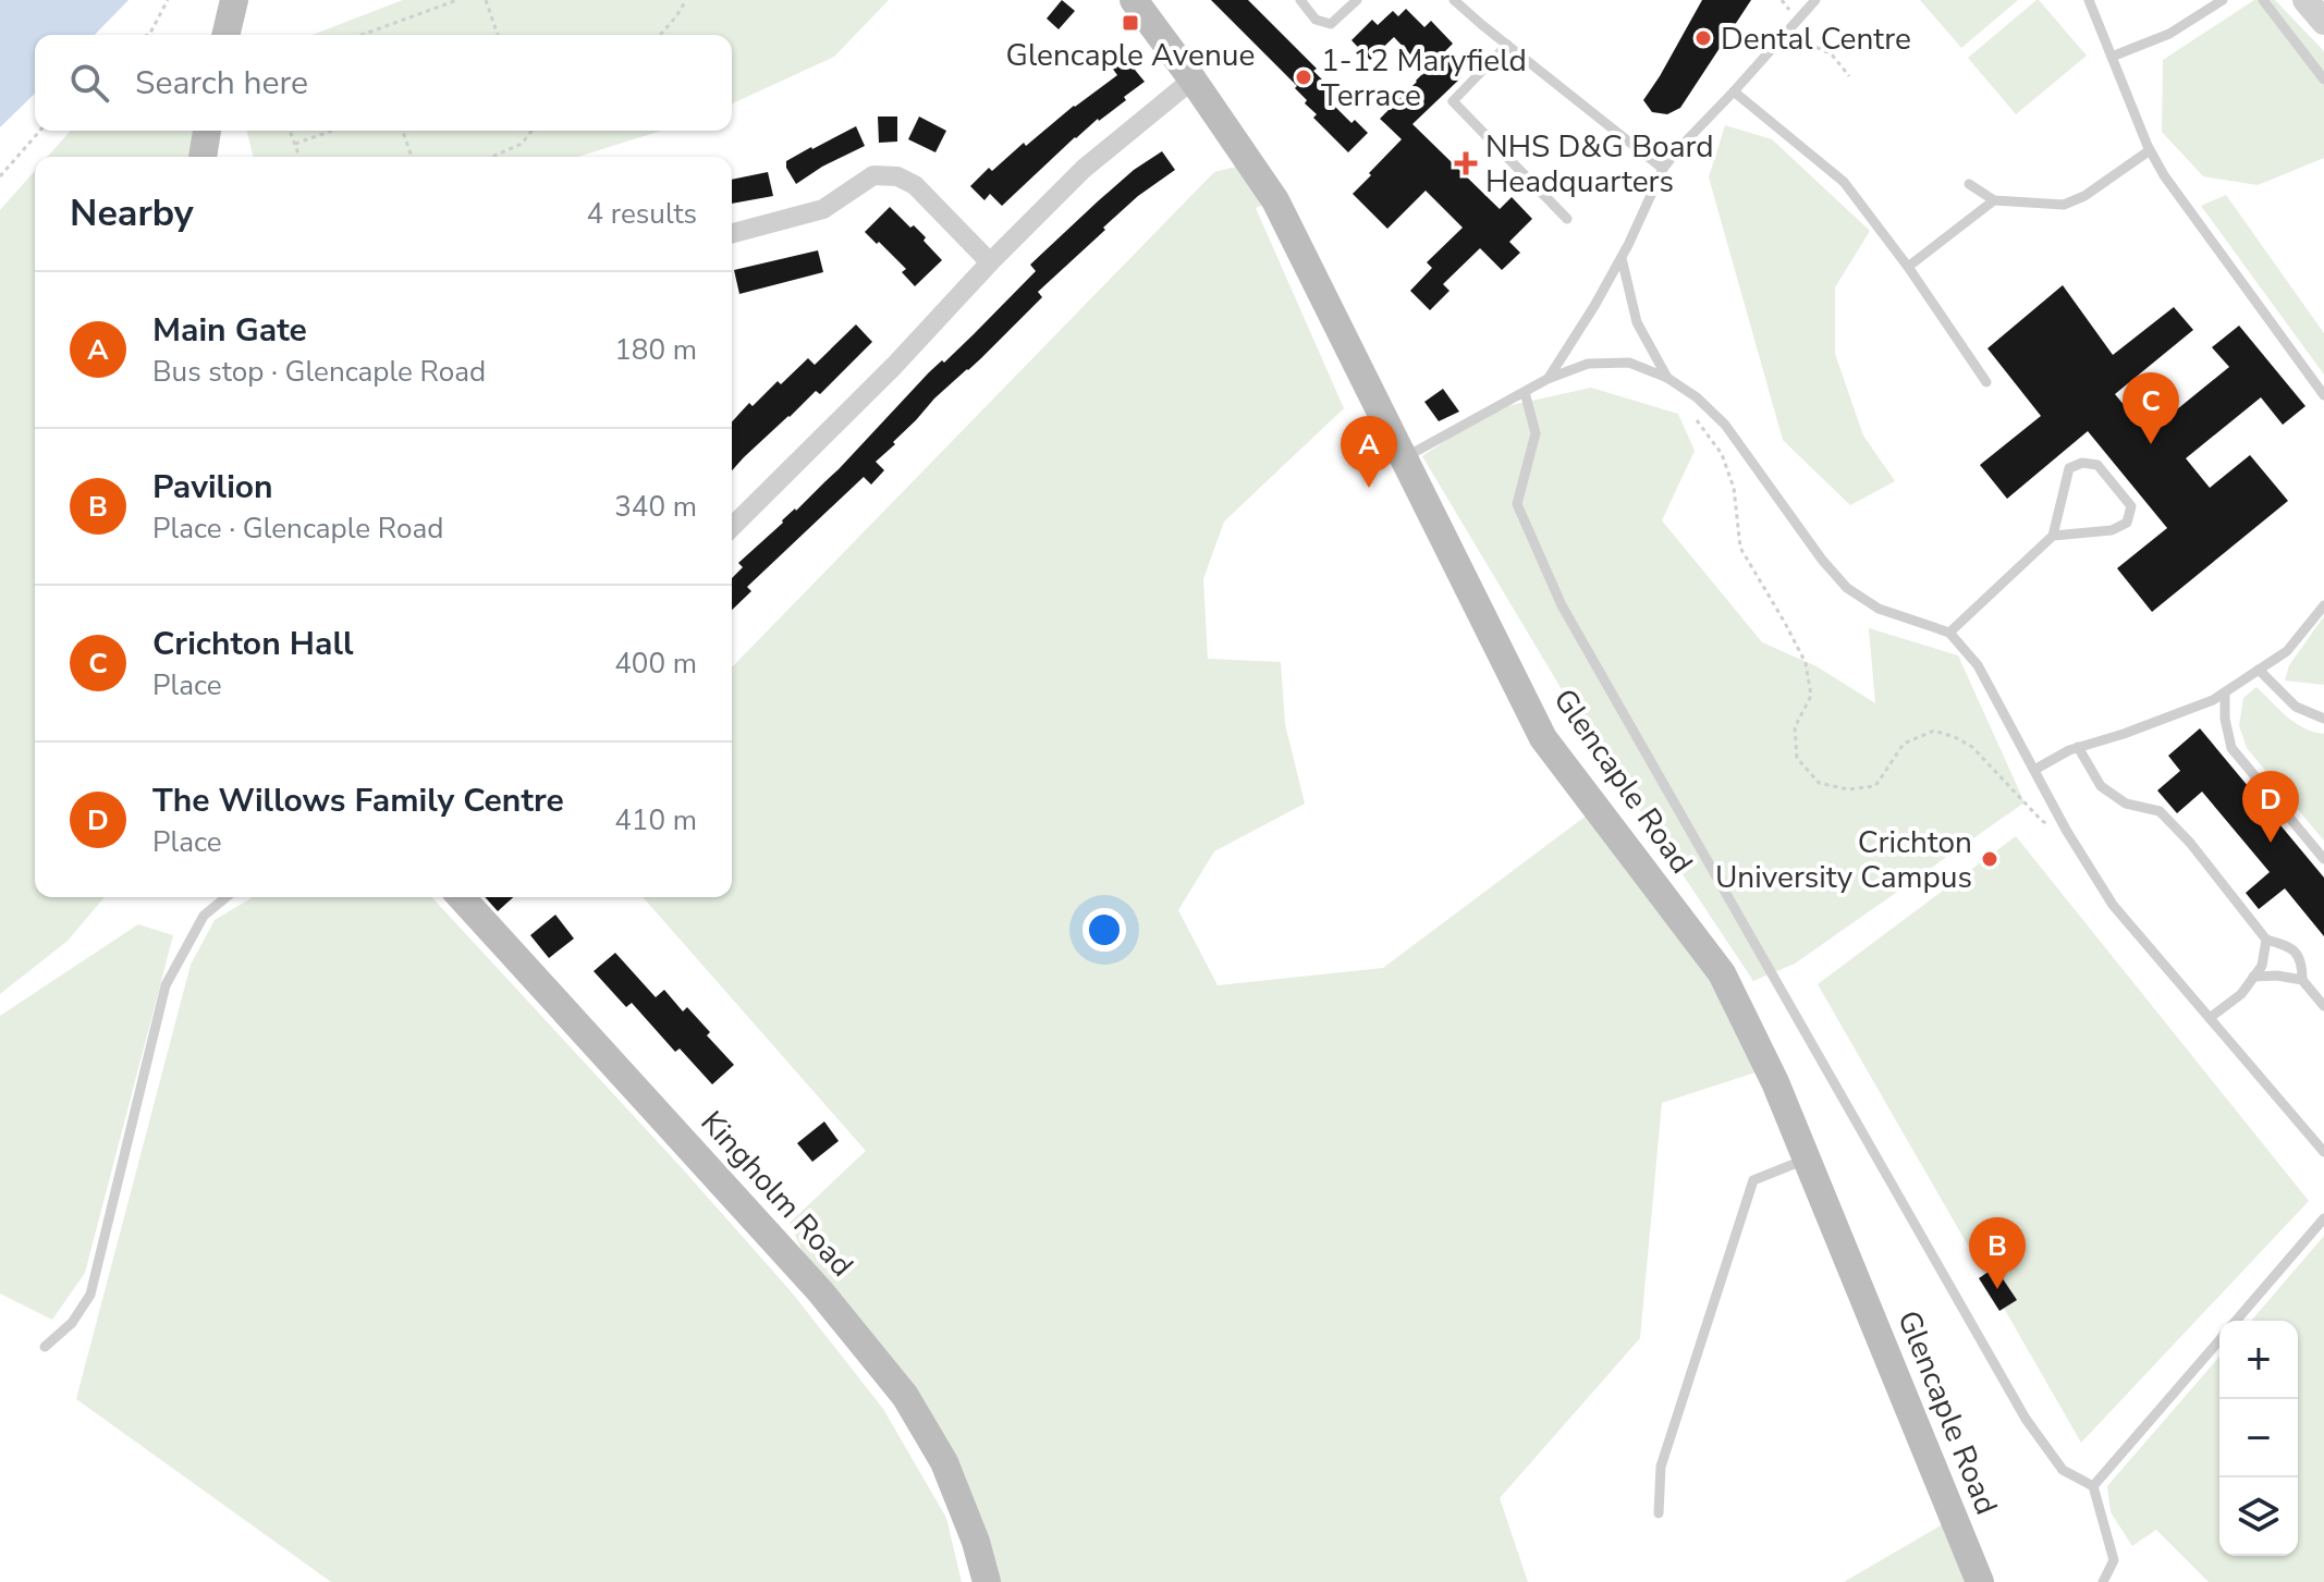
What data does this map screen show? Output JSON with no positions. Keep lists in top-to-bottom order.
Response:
{
  "streets": {
    "main road": ["Glencaple Road", "Kingholm Road"]
  },
  "places": {
    "transit": ["Glencaple Avenue"],
    "other": ["Dental Centre", "1-12 Maryfield Terrace", "Crichton University Campus"],
    "health": ["NHS D&G Board Headquarters"]
  },
  "page": {
    "search": "Search here",
    "heading": ["Nearby", "4 results"],
    "list": [
      {
        "mark": "A",
        "name": "Main Gate",
        "note": "Bus stop · Glencaple Road",
        "value": "180 m"
      },
      {
        "mark": "B",
        "name": "Pavilion",
        "note": "Place · Glencaple Road",
        "value": "340 m"
      },
      {
        "mark": "C",
        "name": "Crichton Hall",
        "note": "Place",
        "value": "400 m"
      },
      {
        "mark": "D",
        "name": "The Willows Family Centre",
        "note": "Place",
        "value": "410 m"
      }
    ],
    "pins": [
      "C",
      "A",
      "D",
      "B"
    ],
    "map_buttons": ["+", "−"]
  }
}
